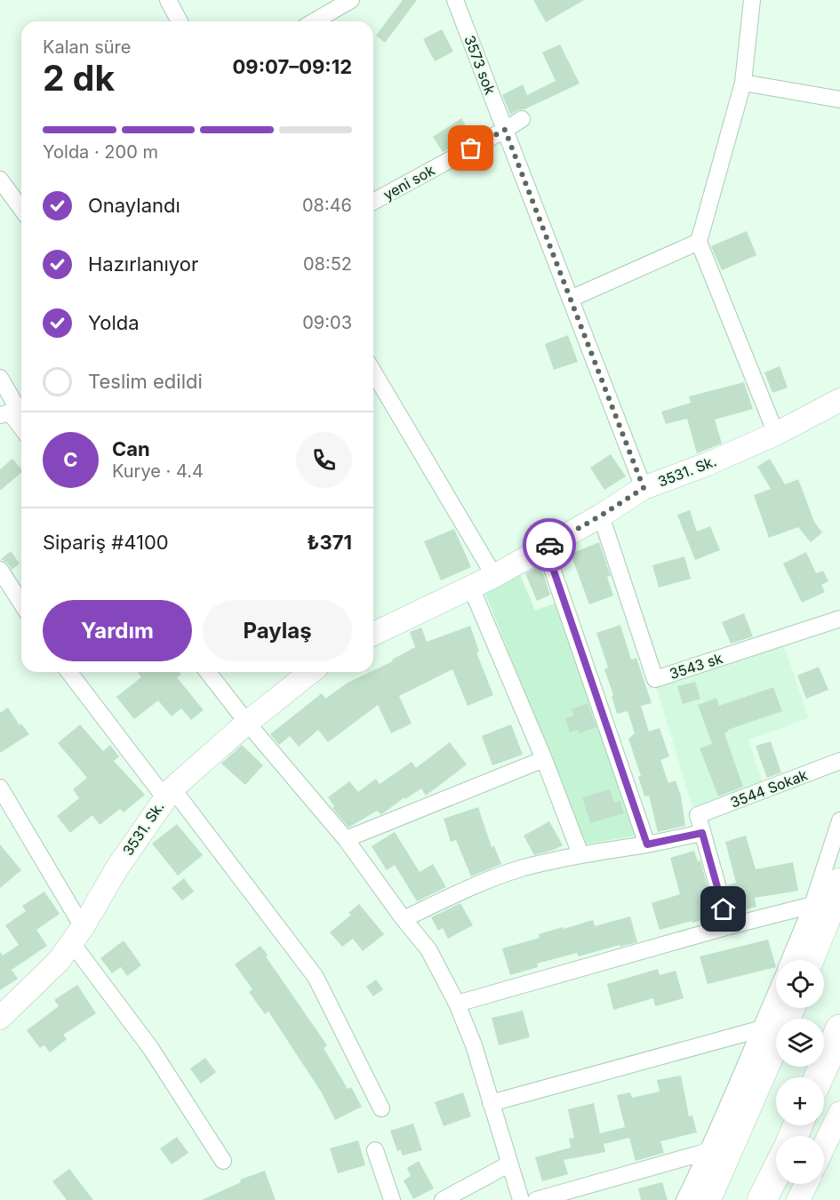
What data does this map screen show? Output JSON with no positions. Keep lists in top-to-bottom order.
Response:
{
  "streets": {
    "street": [
      "3573 sok",
      "yeni sok",
      "3531. Sk.",
      "3543 sk",
      "3544 Sokak"
    ]
  },
  "crossings": [
    ["3573 sok", "yeni sok"],
    ["3573 sok", "3531. Sk."],
    ["3531. Sk.", "3543 sk"]
  ],
  "page": {
    "heading": ["2 dk", "Kalan süre", "09:07–09:12"],
    "panel": [
      "Can",
      "Kurye · 4.4",
      "Sipariş #4100",
      "₺371"
    ],
    "bar": "Yolda · 200 m",
    "list": [
      ["Onaylandı", "08:46"],
      ["Hazırlanıyor", "08:52"],
      ["Yolda", "09:03"],
      "Teslim edildi"
    ],
    "round": "C",
    "buttons": ["Yardım", "Paylaş"],
    "map_buttons": ["+", "−"]
  }
}
